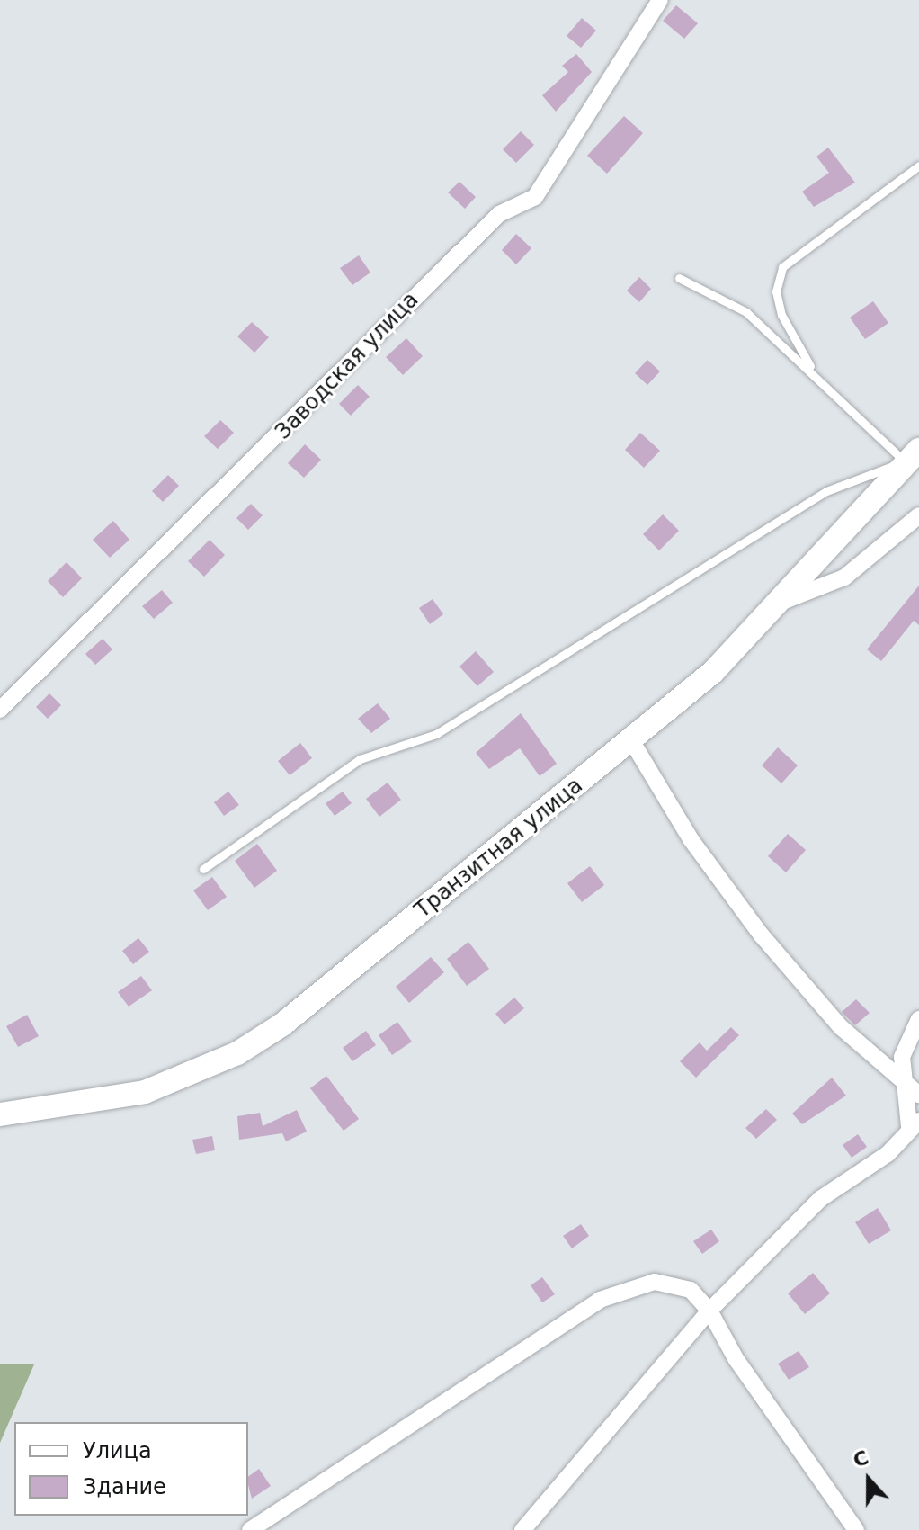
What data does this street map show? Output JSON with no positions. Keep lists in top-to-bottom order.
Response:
{
  "streets": {
    "main road": ["Транзитная улица"],
    "street": ["Заводская улица"]
  },
  "legend": ["Улица", "Здание"],
  "north": "top"
}
